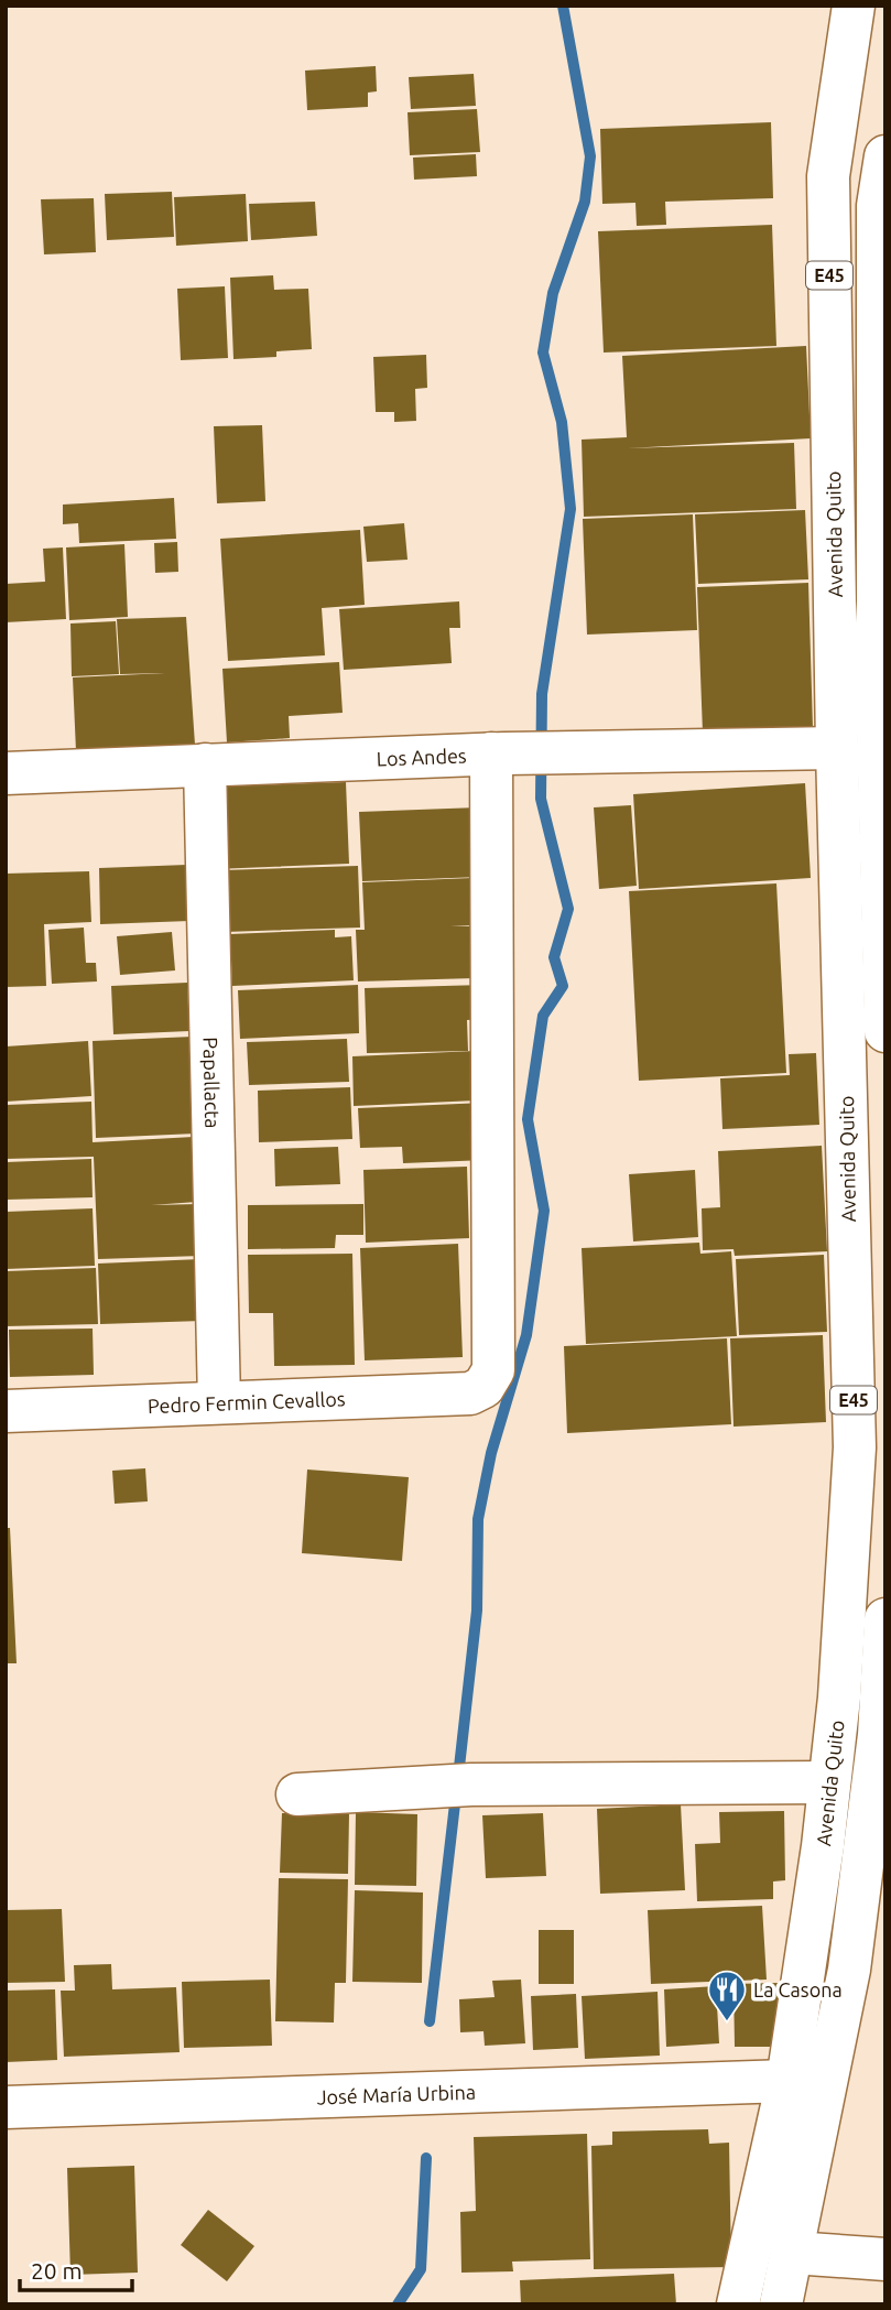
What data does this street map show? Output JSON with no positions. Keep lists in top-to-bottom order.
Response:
{
  "streets": {
    "main road": [
      "E45",
      "Avenida Quito",
      "Los Andes",
      "Papallacta",
      "Pedro Fermin Cevallos",
      "José María Urbina"
    ]
  },
  "crossings": [
    ["Avenida Quito", "Los Andes"],
    ["Avenida Quito", "José María Urbina"],
    ["Los Andes", "Papallacta"],
    ["Los Andes", "Pedro Fermin Cevallos"],
    ["Papallacta", "Pedro Fermin Cevallos"]
  ],
  "places": {
    "restaurant": ["La Casona"]
  },
  "scale_bar": "20 m"
}
